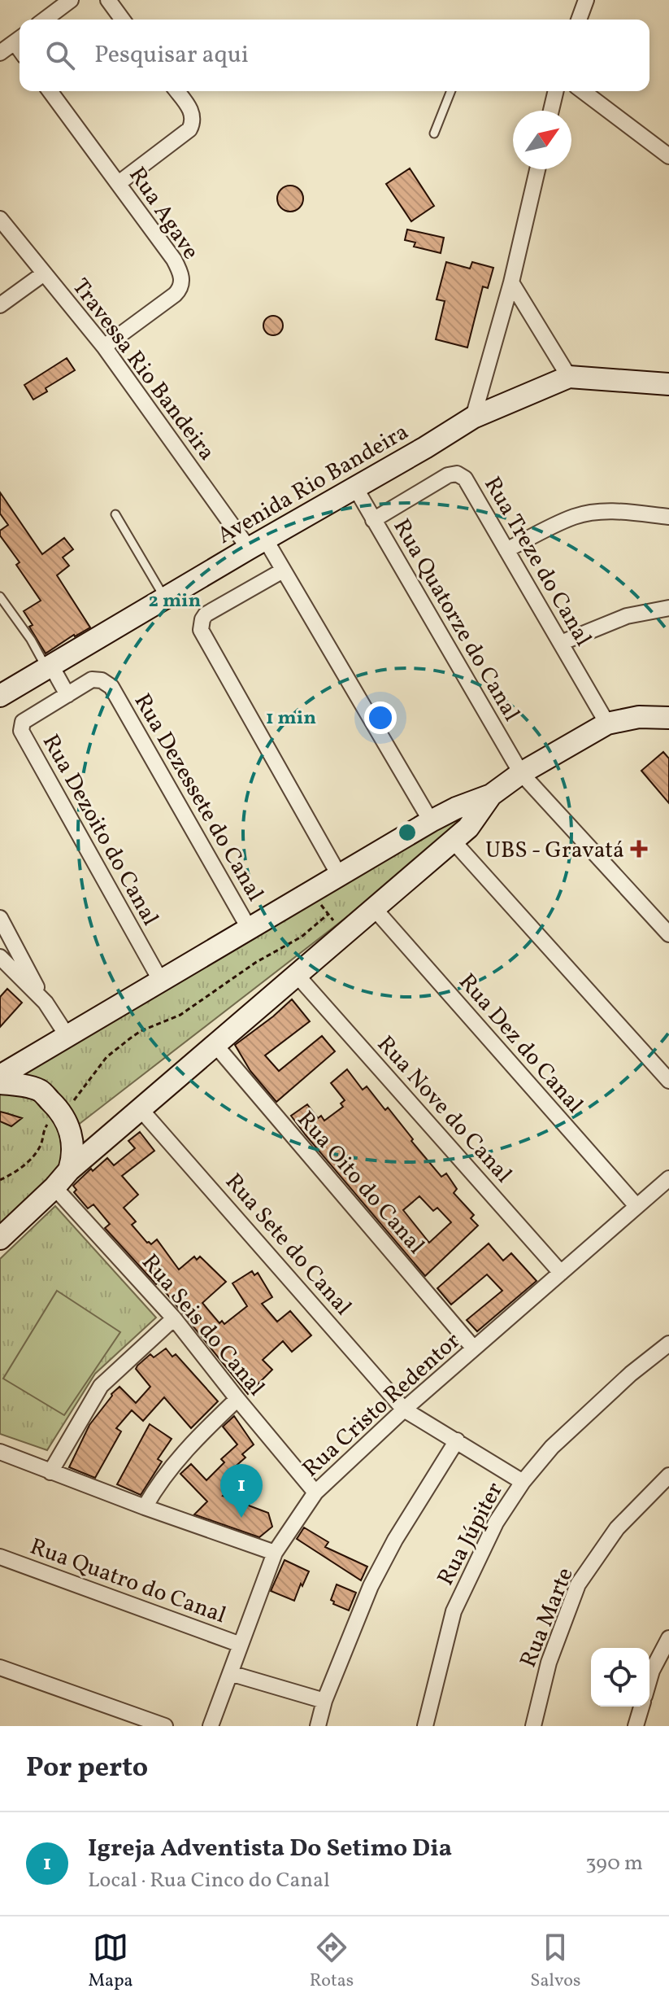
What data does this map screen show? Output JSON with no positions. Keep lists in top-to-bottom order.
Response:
{
  "streets": {
    "street": [
      "Rua Agave",
      "Travessa Rio Bandeira",
      "Avenida Rio Bandeira",
      "Rua Treze do Canal",
      "Rua Quatorze do Canal",
      "Rua Dezessete do Canal",
      "Rua Dezoito do Canal",
      "Rua Dez do Canal",
      "Rua Nove do Canal",
      "Rua Oito do Canal",
      "Rua Sete do Canal",
      "Rua Seis do Canal",
      "Rua Cristo Redentor",
      "Rua Júpiter",
      "Rua Quatro do Canal",
      "Rua Marte"
    ]
  },
  "crossings": [
    ["Rua Agave", "Travessa Rio Bandeira"],
    ["Travessa Rio Bandeira", "Avenida Rio Bandeira"],
    ["Avenida Rio Bandeira", "Rua Quatorze do Canal"],
    ["Rua Treze do Canal", "Rua Quatorze do Canal"],
    ["Rua Dezessete do Canal", "Rua Dezoito do Canal"],
    ["Rua Dez do Canal", "Rua Cristo Redentor"],
    ["Rua Nove do Canal", "Rua Cristo Redentor"],
    ["Rua Oito do Canal", "Rua Cristo Redentor"],
    ["Rua Sete do Canal", "Rua Cristo Redentor"],
    ["Rua Sete do Canal", "Rua Júpiter"],
    ["Rua Seis do Canal", "Rua Cristo Redentor"],
    ["Rua Cristo Redentor", "Rua Quatro do Canal"]
  ],
  "places": {
    "health": ["UBS - Gravatá"]
  },
  "north": "top right",
  "page": {
    "search": "Pesquisar aqui",
    "pins": "1",
    "heading": "Por perto",
    "list": [
      {
        "mark": "1",
        "name": "Igreja Adventista Do Setimo Dia",
        "note": "Local · Rua Cinco do Canal",
        "value": "390 m"
      }
    ],
    "nav": ["Mapa", "Rotas", "Salvos"]
  },
  "rings": ["2 min", "1 min"]
}
